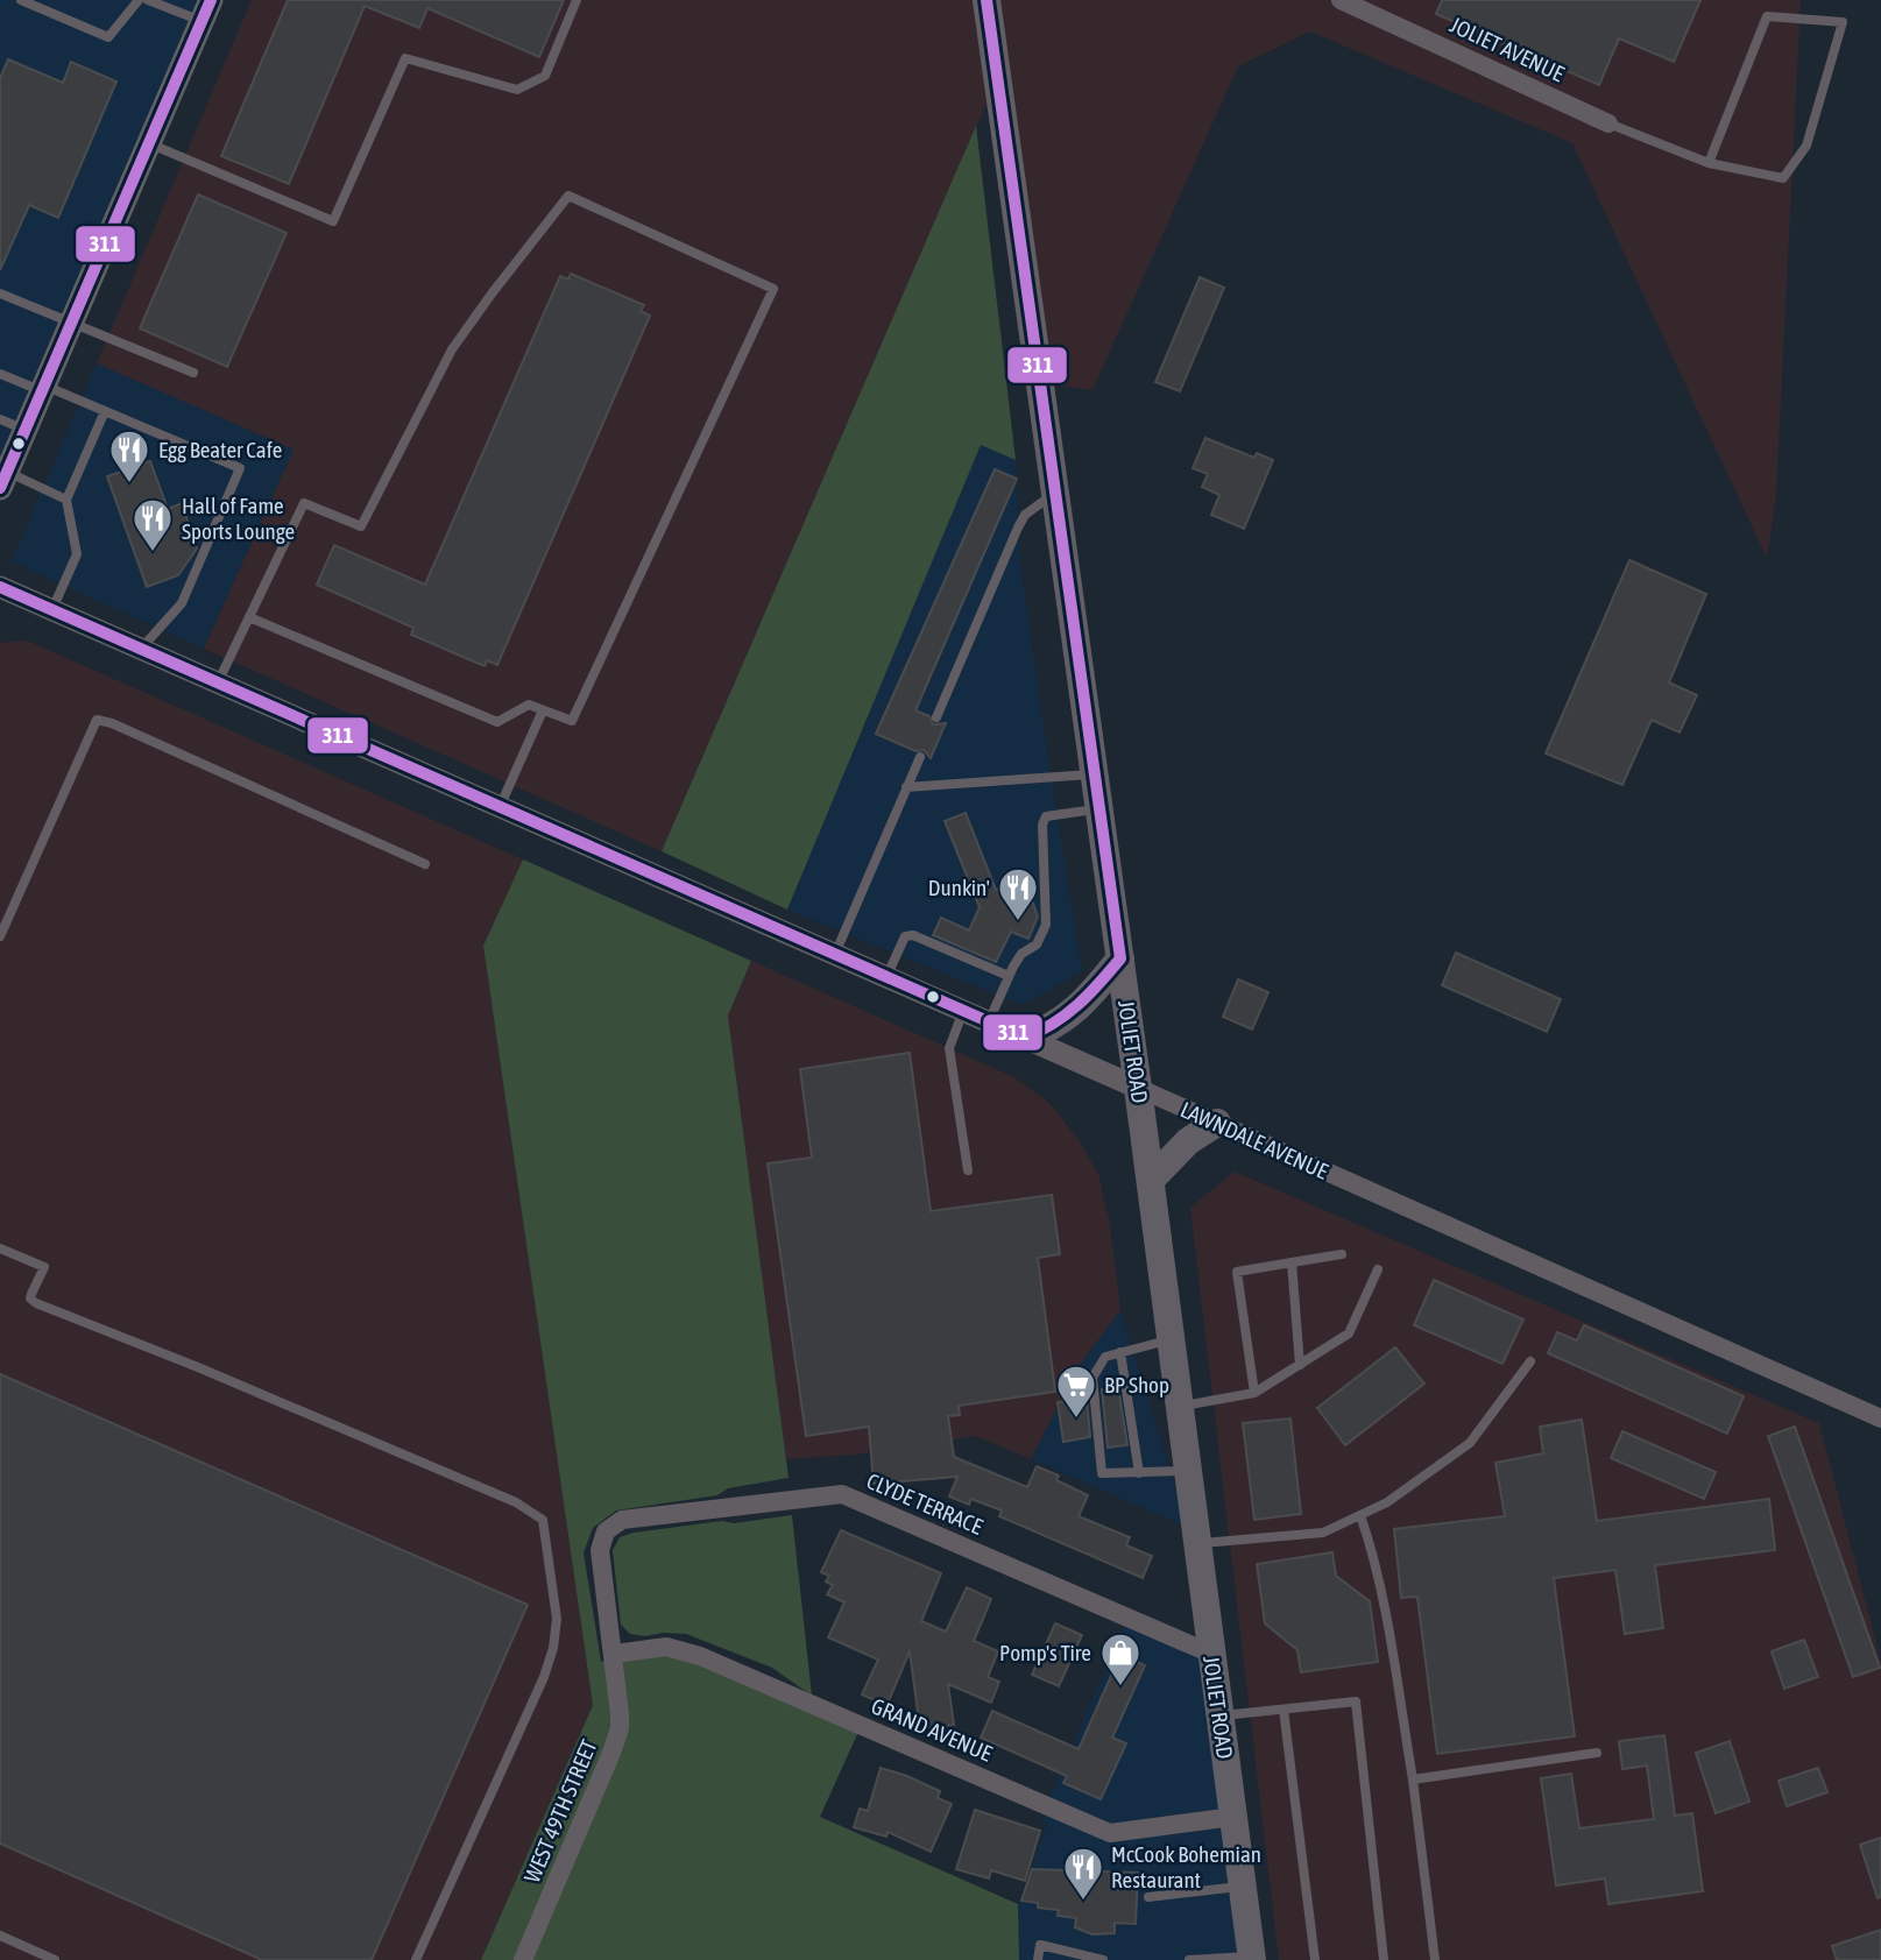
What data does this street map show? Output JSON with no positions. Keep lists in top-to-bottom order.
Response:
{
  "streets": {
    "main road": ["JOLIET ROAD"],
    "street": [
      "JOLIET AVENUE",
      "LAWNDALE AVENUE",
      "CLYDE TERRACE",
      "GRAND AVENUE",
      "WEST 49TH STREET"
    ]
  },
  "crossings": [
    ["JOLIET ROAD", "LAWNDALE AVENUE"],
    ["JOLIET ROAD", "CLYDE TERRACE"],
    ["JOLIET ROAD", "GRAND AVENUE"],
    ["CLYDE TERRACE", "WEST 49TH STREET"],
    ["GRAND AVENUE", "WEST 49TH STREET"]
  ],
  "places": {
    "restaurant": [
      "Egg Beater Cafe",
      "Hall of Fame Sports Lounge",
      "Dunkin'",
      "McCook Bohemian Restaurant"
    ],
    "supermarket": ["BP Shop"],
    "shop": ["Pomp's Tire"]
  },
  "lines": ["transit line 311"]
}
